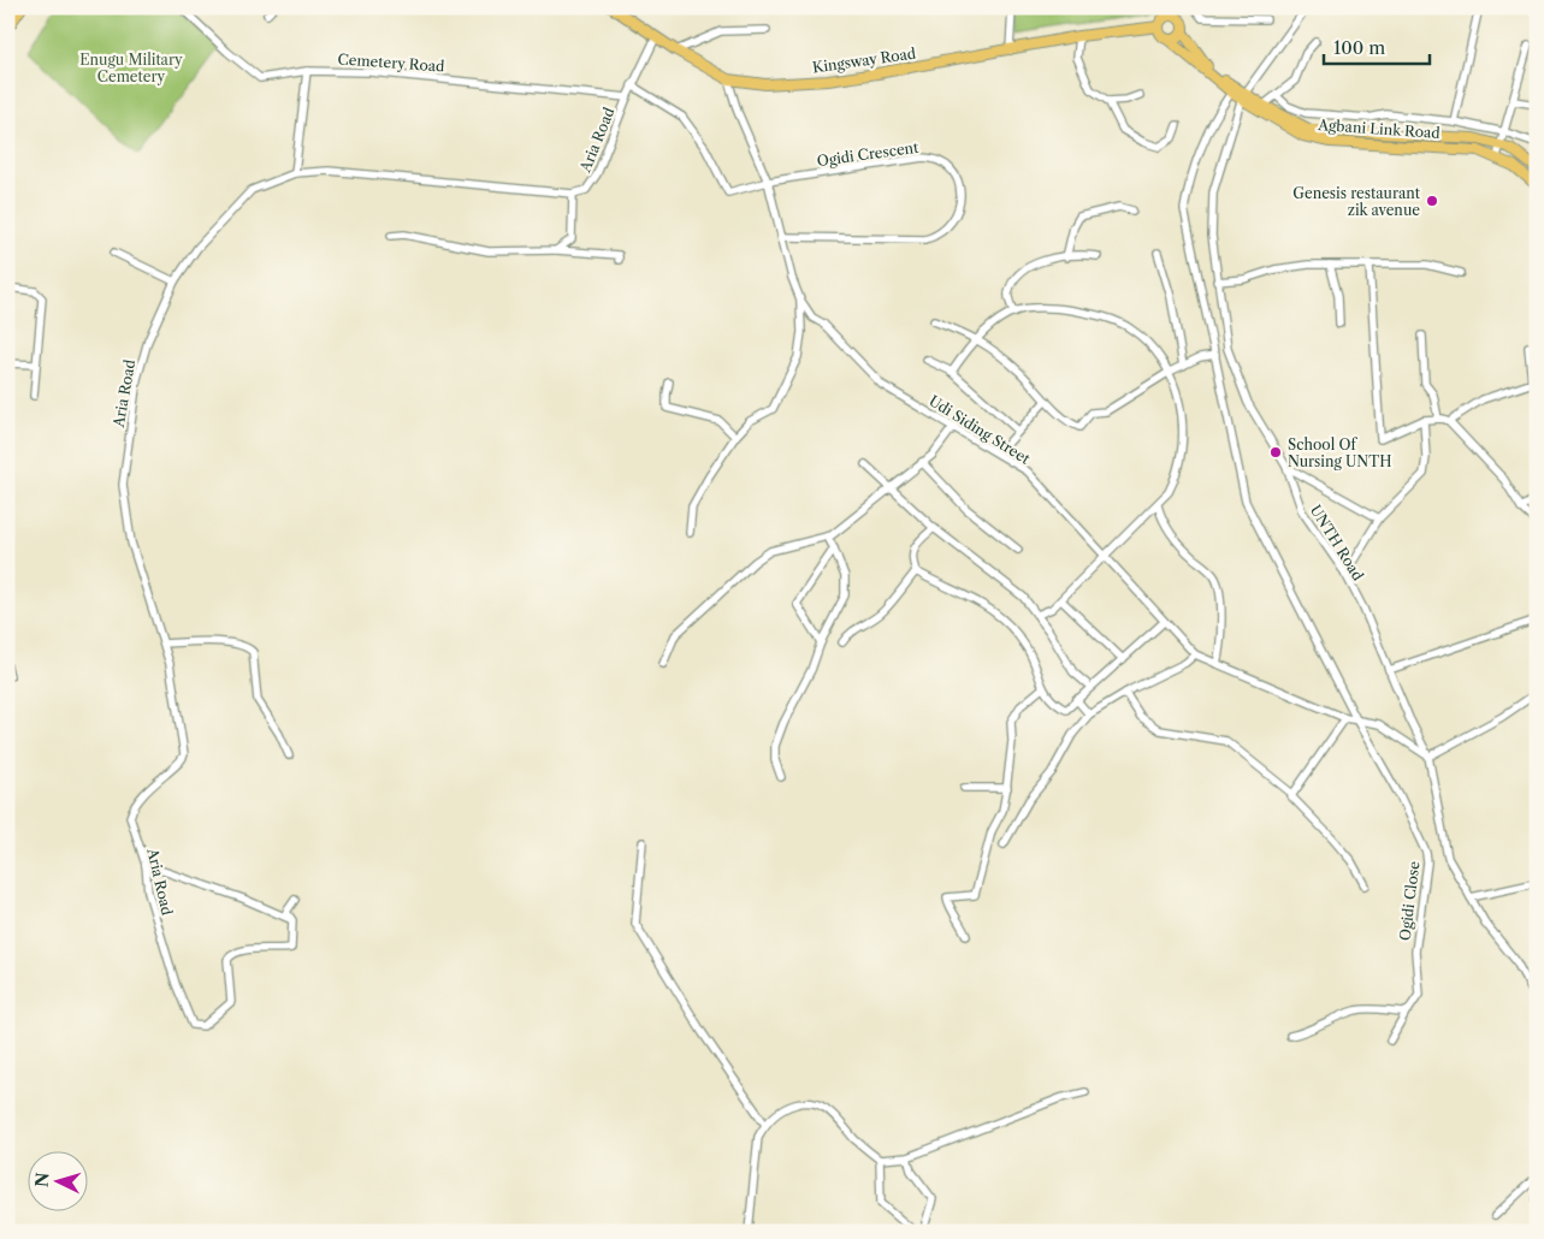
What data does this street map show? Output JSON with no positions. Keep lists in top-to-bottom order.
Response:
{
  "streets": {
    "main road": ["Kingsway Road", "Agbani Link Road"],
    "street": [
      "Cemetery Road",
      "Aria Road",
      "Ogidi Crescent",
      "Udi Siding Street",
      "UNTH Road",
      "Ogidi Close"
    ]
  },
  "crossings": [
    ["Kingsway Road", "Agbani Link Road"],
    ["Kingsway Road", "Aria Road"],
    ["Kingsway Road", "Udi Siding Street"],
    ["Cemetery Road", "Aria Road"],
    ["Agbani Link Road", "UNTH Road"],
    ["Agbani Link Road", "Ogidi Close"],
    ["Aria Road", "Ogidi Crescent"],
    ["Ogidi Crescent", "Udi Siding Street"],
    ["Udi Siding Street", "UNTH Road"],
    ["Udi Siding Street", "Ogidi Close"]
  ],
  "parks": ["Enugu Military Cemetery"],
  "places": ["Genesis restaurant zik avenue", "School Of Nursing UNTH"],
  "scale_bar": "100 m",
  "north": "left"
}
